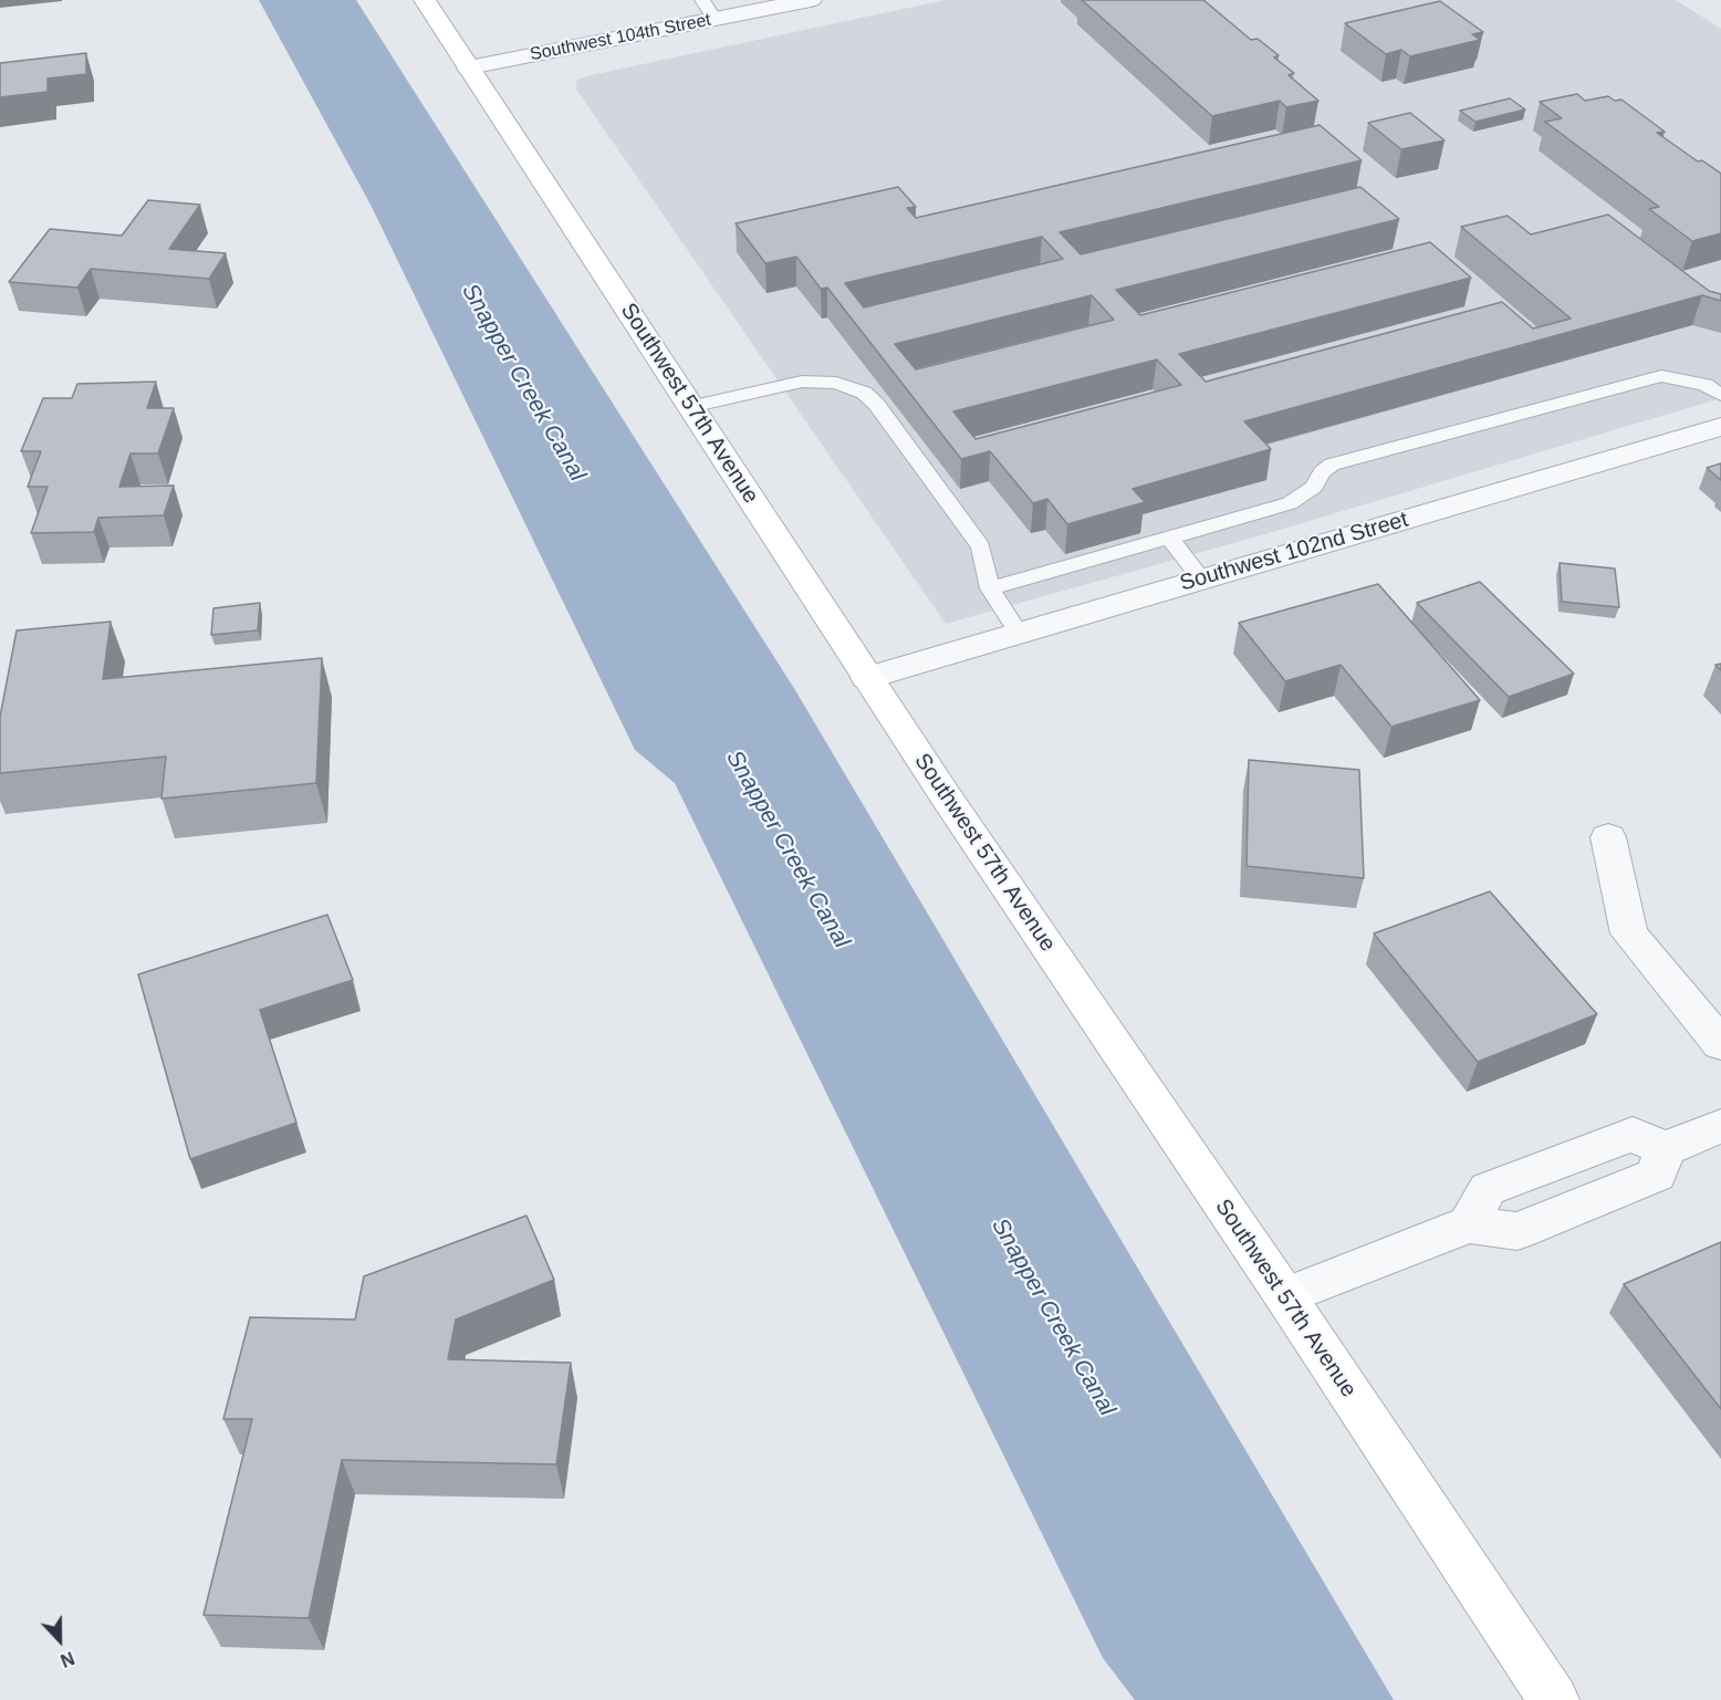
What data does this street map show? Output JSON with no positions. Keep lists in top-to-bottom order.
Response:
{
  "streets": {
    "main road": ["Southwest 57th Avenue"],
    "street": ["Southwest 104th Street", "Southwest 102nd Street"]
  },
  "crossings": [
    ["Southwest 104th Street", "Southwest 57th Avenue"],
    ["Southwest 57th Avenue", "Southwest 102nd Street"]
  ],
  "water": ["Snapper Creek Canal"],
  "north": "bottom"
}
